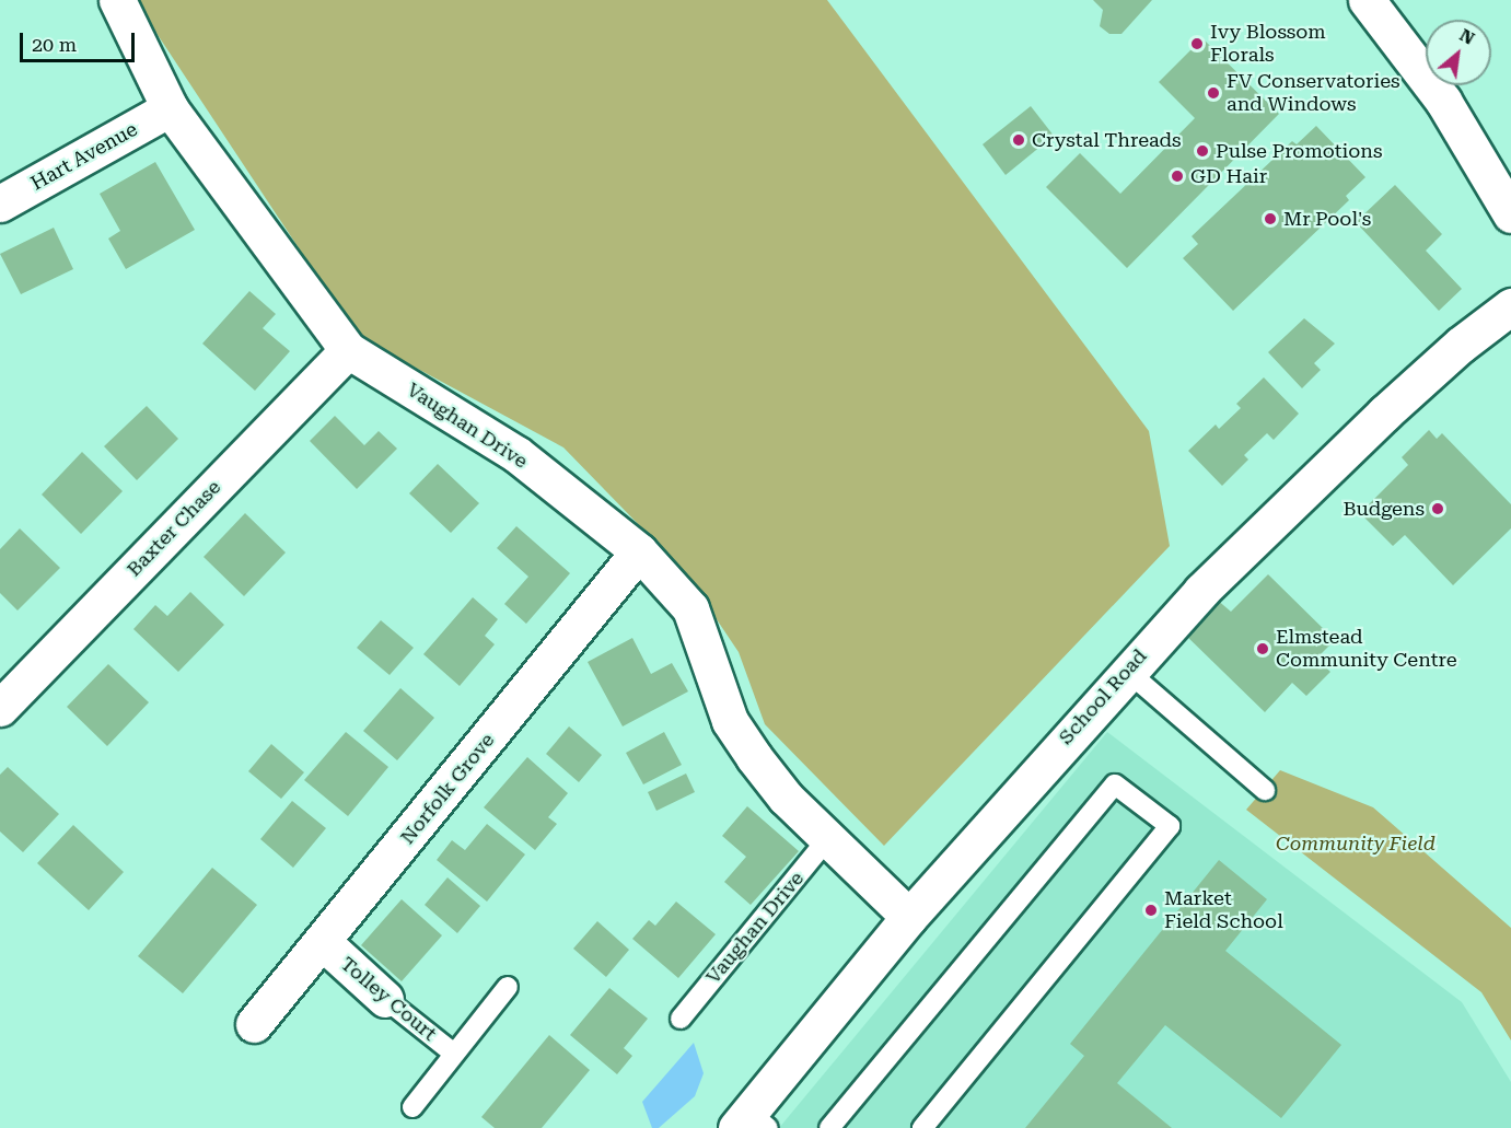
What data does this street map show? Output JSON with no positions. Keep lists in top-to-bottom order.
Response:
{
  "streets": {
    "street": [
      "Hart Avenue",
      "Vaughan Drive",
      "Baxter Chase",
      "School Road",
      "Norfolk Grove",
      "Tolley Court"
    ]
  },
  "crossings": [
    ["Hart Avenue", "Vaughan Drive"],
    ["Vaughan Drive", "Baxter Chase"],
    ["Vaughan Drive", "School Road"],
    ["Vaughan Drive", "Norfolk Grove"],
    ["Norfolk Grove", "Tolley Court"]
  ],
  "parks": ["Community Field"],
  "places": [
    "Ivy Blossom Florals",
    "FV Conservatories and Windows",
    "Crystal Threads",
    "Pulse Promotions",
    "GD Hair",
    "Mr Pool's",
    "Budgens",
    "Elmstead Community Centre",
    "Market Field School"
  ],
  "scale_bar": "20 m",
  "north": "top right"
}
